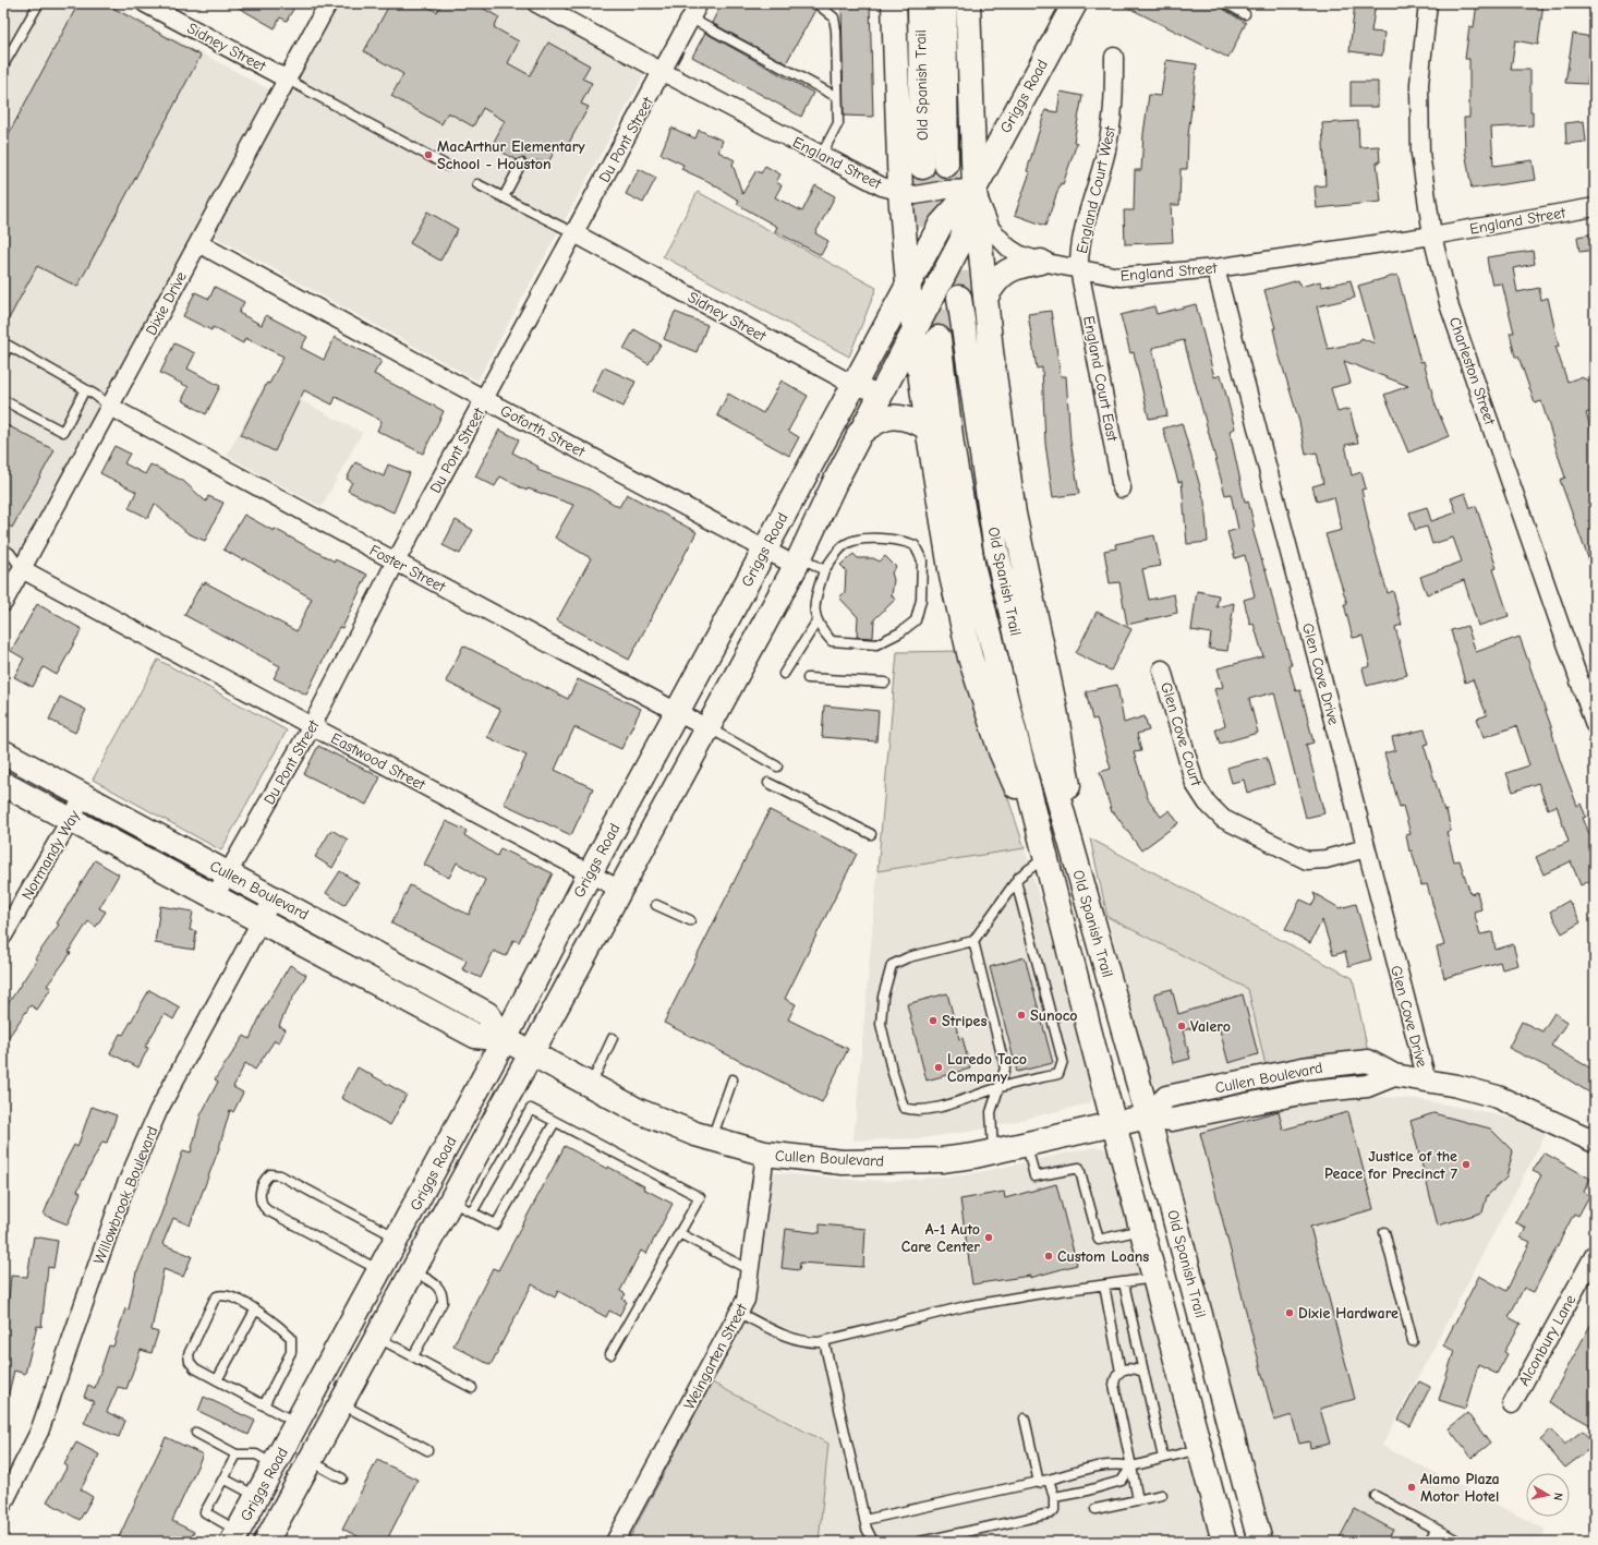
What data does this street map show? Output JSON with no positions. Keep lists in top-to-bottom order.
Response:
{
  "streets": {
    "main road": ["Old Spanish Trail", "Griggs Road", "Cullen Boulevard"],
    "street": [
      "Sidney Street",
      "Du Pont Street",
      "England Street",
      "England Court West",
      "Dixie Drive",
      "Charleston Street",
      "England Court East",
      "Goforth Street",
      "Foster Street",
      "Glen Cove Drive",
      "Glen Cove Court",
      "Eastwood Street",
      "Normandy Way",
      "Willowbrook Boulevard",
      "Alconbury Lane",
      "Weingarten Street"
    ]
  },
  "crossings": [
    ["Sidney Street", "Griggs Road"],
    ["Sidney Street", "Du Pont Street"],
    ["Sidney Street", "Dixie Drive"],
    ["Old Spanish Trail", "Cullen Boulevard"],
    ["Griggs Road", "England Street"],
    ["Griggs Road", "Goforth Street"],
    ["Griggs Road", "Foster Street"],
    ["Griggs Road", "Eastwood Street"],
    ["Griggs Road", "Cullen Boulevard"],
    ["Du Pont Street", "England Street"],
    ["Du Pont Street", "Goforth Street"],
    ["Du Pont Street", "Foster Street"],
    ["Du Pont Street", "Eastwood Street"],
    ["Du Pont Street", "Cullen Boulevard"],
    ["England Street", "England Court West"],
    ["England Street", "Charleston Street"],
    ["England Street", "England Court East"],
    ["England Street", "Glen Cove Drive"],
    ["England Court West", "England Court East"],
    ["Dixie Drive", "Goforth Street"],
    ["Dixie Drive", "Foster Street"],
    ["Dixie Drive", "Eastwood Street"],
    ["Glen Cove Drive", "Glen Cove Court"],
    ["Glen Cove Drive", "Cullen Boulevard"],
    ["Normandy Way", "Cullen Boulevard"],
    ["Cullen Boulevard", "Willowbrook Boulevard"],
    ["Cullen Boulevard", "Weingarten Street"]
  ],
  "places": [
    "MacArthur Elementary School - Houston",
    "Sunoco",
    "Stripes",
    "Valero",
    "Laredo Taco Company",
    "Justice of the Peace for Precinct 7",
    "A-1 Auto Care Center",
    "Custom Loans",
    "Dixie Hardware",
    "Alamo Plaza Motor Hotel"
  ],
  "north": "right"
}
